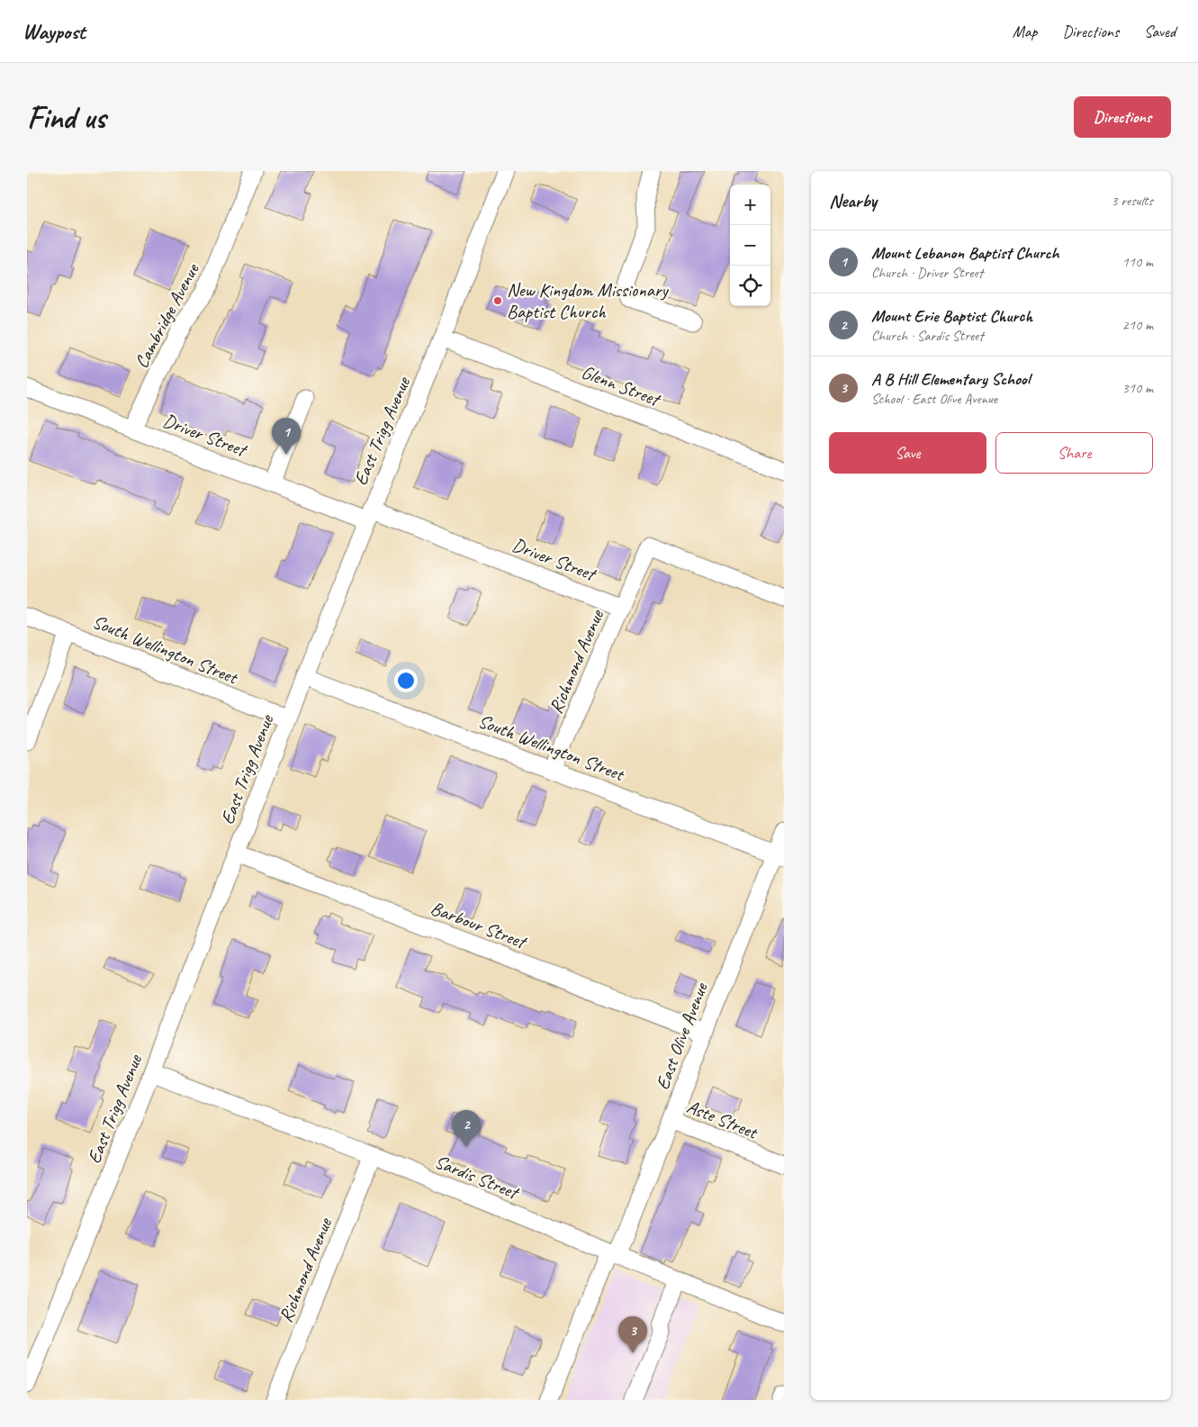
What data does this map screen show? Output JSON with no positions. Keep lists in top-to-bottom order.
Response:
{
  "streets": {
    "street": [
      "Cambridge Avenue",
      "Glenn Street",
      "East Trigg Avenue",
      "Driver Street",
      "South Wellington Street",
      "Richmond Avenue",
      "Barbour Street",
      "East Olive Avenue",
      "Aste Street",
      "Sardis Street"
    ]
  },
  "crossings": [
    ["Cambridge Avenue", "Driver Street"],
    ["Glenn Street", "East Trigg Avenue"],
    ["East Trigg Avenue", "Driver Street"],
    ["East Trigg Avenue", "South Wellington Street"],
    ["East Trigg Avenue", "Barbour Street"],
    ["East Trigg Avenue", "Sardis Street"],
    ["Driver Street", "Richmond Avenue"],
    ["South Wellington Street", "Richmond Avenue"],
    ["South Wellington Street", "East Olive Avenue"],
    ["Richmond Avenue", "Sardis Street"],
    ["Barbour Street", "East Olive Avenue"],
    ["East Olive Avenue", "Aste Street"],
    ["East Olive Avenue", "Sardis Street"]
  ],
  "places": ["New Kingdom Missionary Baptist Church"],
  "page": {
    "header": "Waypost",
    "nav": ["Map", "Directions", "Saved"],
    "buttons": [
      "Directions",
      ["Save", "Share"]
    ],
    "title": "Find us",
    "heading": ["Nearby", "3 results"],
    "map_buttons": ["+", "−"],
    "list": [
      {
        "mark": "1",
        "name": "Mount Lebanon Baptist Church",
        "note": "Church · Driver Street",
        "value": "110 m"
      },
      {
        "mark": "2",
        "name": "Mount Erie Baptist Church",
        "note": "Church · Sardis Street",
        "value": "210 m"
      },
      {
        "mark": "3",
        "name": "A B Hill Elementary School",
        "note": "School · East Olive Avenue",
        "value": "310 m"
      }
    ],
    "pins": ["1", "2", "3"]
  }
}
